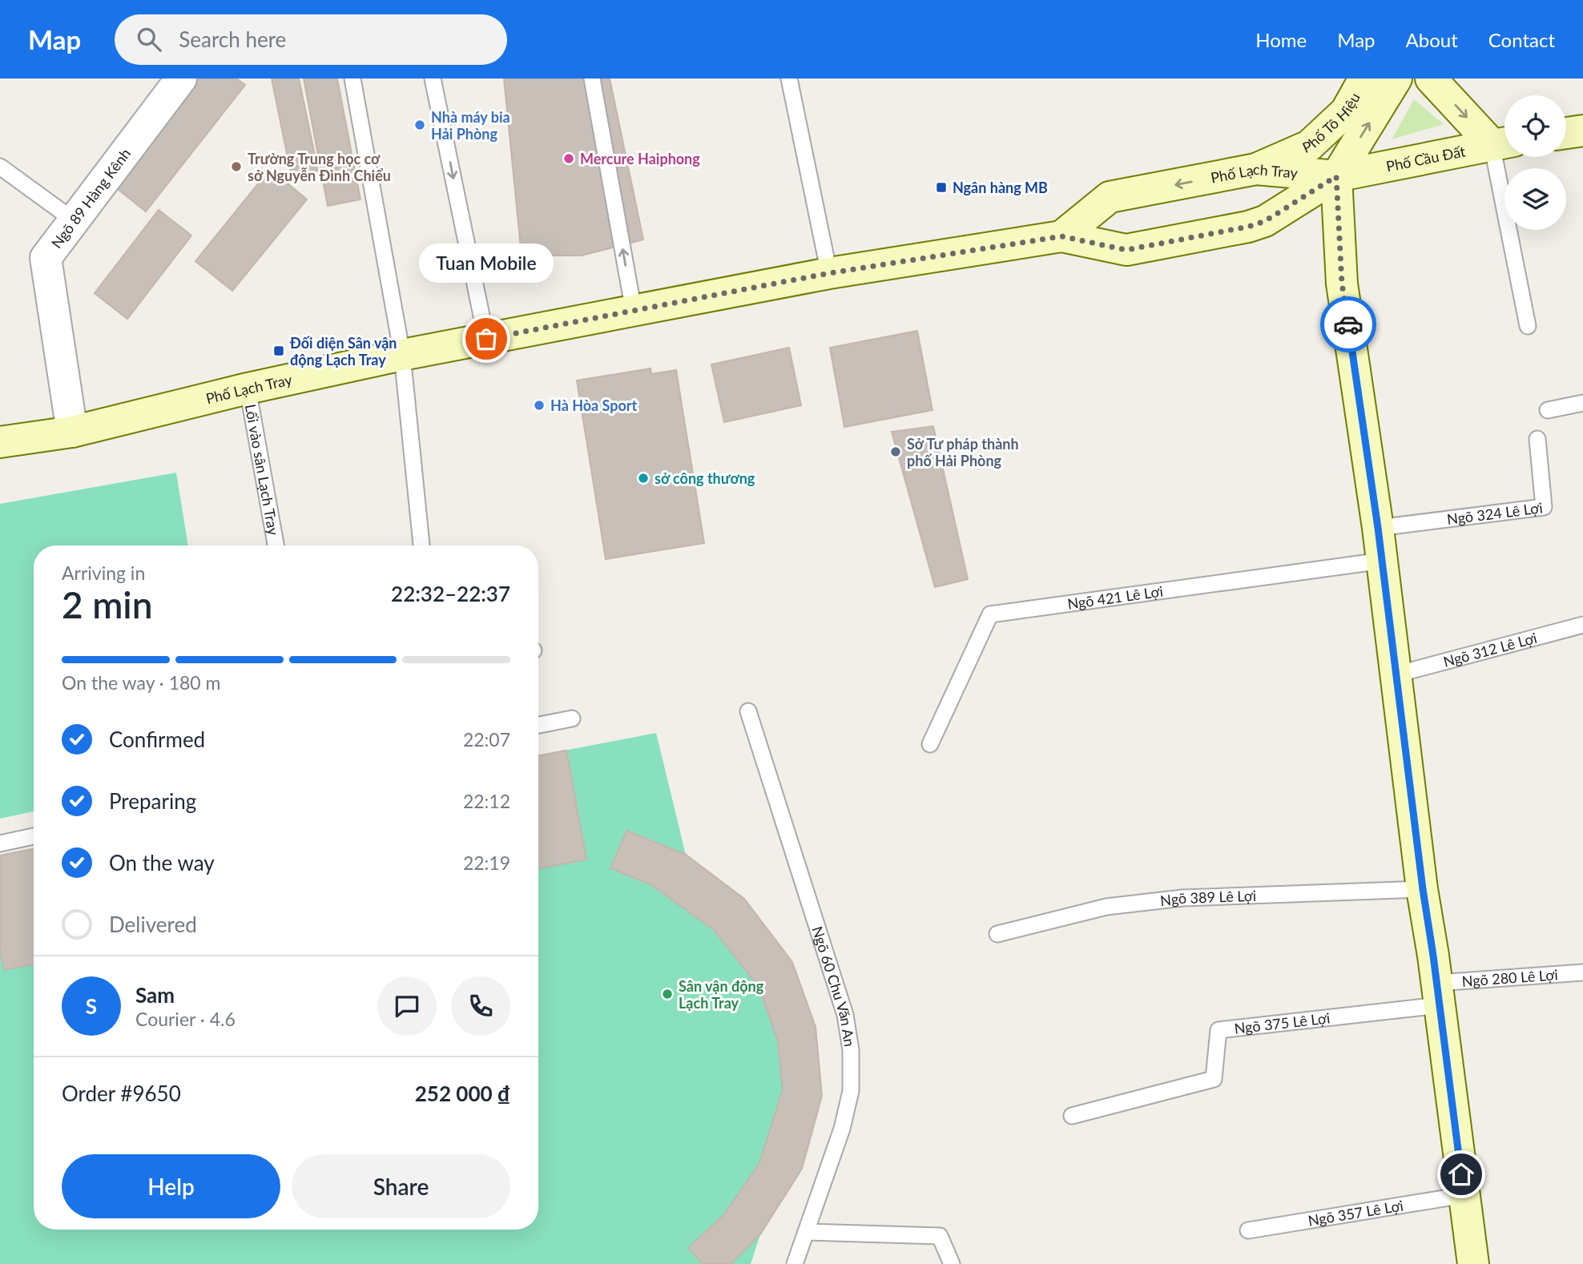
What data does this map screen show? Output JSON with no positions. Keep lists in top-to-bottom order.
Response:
{
  "streets": {
    "main road": ["Phố Tô Hiệu", "Phố Cầu Đất", "Phố Lạch Tray"],
    "street": ["Ngõ 89 Hàng Kênh"],
    "lane": [
      "Lối vào sân Lạch Tray",
      "Ngõ 324 Lê Lợi",
      "Ngõ 421 Lê Lợi",
      "Ngõ 312 Lê Lợi",
      "Ngõ 389 Lê Lợi",
      "Ngõ 280 Lê Lợi",
      "Ngõ 60 Chu Văn An",
      "Ngõ 375 Lê Lợi",
      "Ngõ 357 Lê Lợi"
    ]
  },
  "crossings": [
    ["Phố Tô Hiệu", "Phố Cầu Đất"],
    ["Phố Tô Hiệu", "Phố Lạch Tray"],
    ["Phố Cầu Đất", "Phố Lạch Tray"],
    ["Phố Lạch Tray", "Ngõ 89 Hàng Kênh"],
    ["Phố Lạch Tray", "Lối vào sân Lạch Tray"],
    ["Ngõ 280 Lê Lợi", "Ngõ 375 Lê Lợi"]
  ],
  "places": {
    "other": [
      "Nhà máy bia Hải Phòng",
      "Mercure Haiphong",
      "Trường Trung học cơ sở Nguyễn Đình Chiểu",
      "Tuan Mobile",
      "Hà Hòa Sport",
      "Sở Tư pháp thành phố Hải Phòng",
      "sở công thương",
      "Sân vận động Lạch Tray"
    ],
    "transit": ["Ngân hàng MB", "Đối diện Sân vận động Lạch Tray"]
  },
  "page": {
    "header": "Map",
    "search": "Search here",
    "nav": [
      "Home",
      "Map",
      "About",
      "Contact"
    ],
    "bubble": "Tuan Mobile",
    "heading": ["2 min", "Arriving in", "22:32–22:37"],
    "panel": [
      "Sam",
      "Courier · 4.6",
      "Order #9650",
      "252 000 ₫"
    ],
    "bar": "On the way · 180 m",
    "list": [
      ["Confirmed", "22:07"],
      ["Preparing", "22:12"],
      ["On the way", "22:19"],
      "Delivered"
    ],
    "round": "S",
    "buttons": ["Help", "Share"]
  }
}
